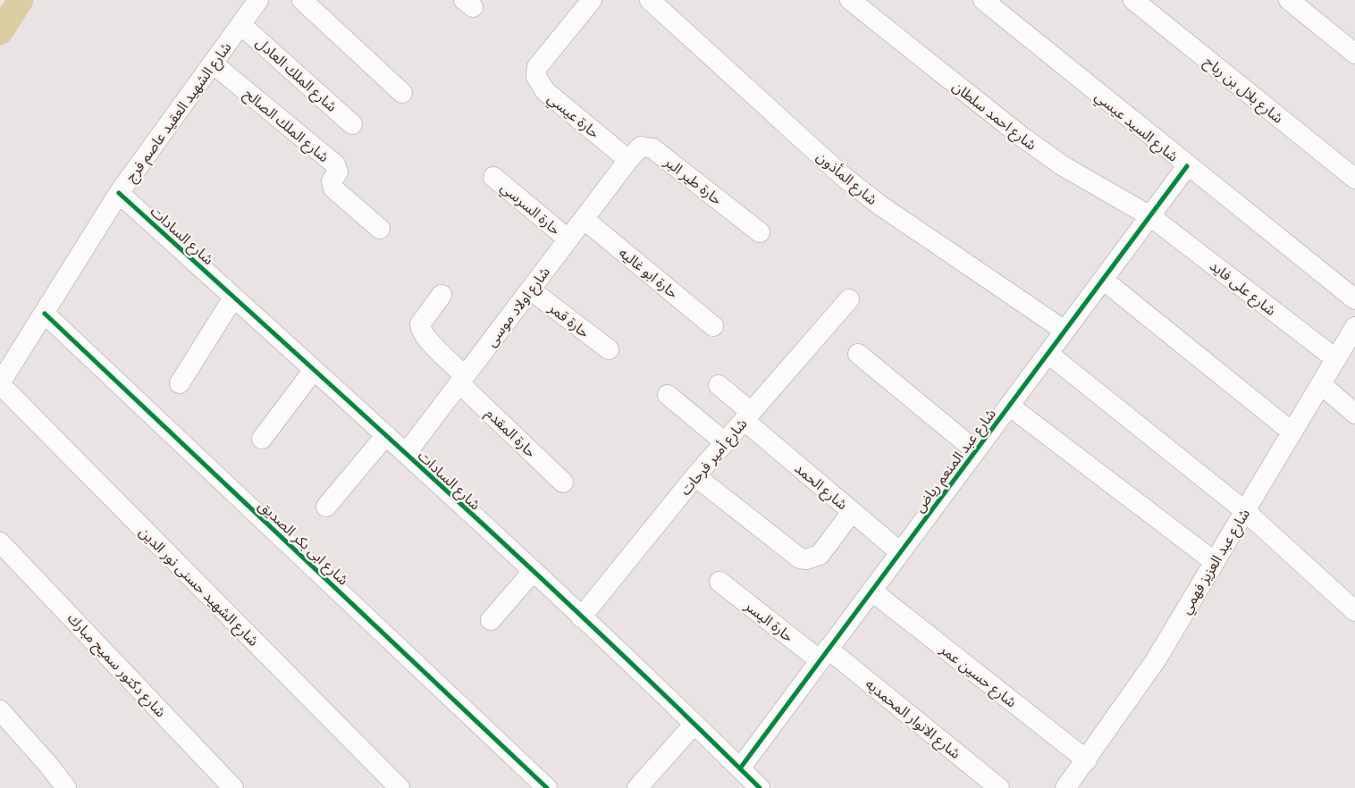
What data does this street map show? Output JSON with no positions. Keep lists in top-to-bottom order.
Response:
{
  "streets": {
    "street": [
      "شارع الملك العادل",
      "شارع بلال بن رباح",
      "شارع الشهيد العقيد عاصم فرج",
      "حارة عيسي",
      "شارع احمد سلطان",
      "شارع الملك الصالح",
      "شارع السيد عيسي",
      "شارع المأذون",
      "حارة طير البر",
      "حارة السرسي",
      "شارع السادات",
      "حارة ابو غاليه",
      "شارع على فايد",
      "شارع اولاد موسى",
      "حارة قمر",
      "حارة المقدم",
      "شارع أمير فرحات",
      "شارع عبد المنعم رياض",
      "شارع الحمد",
      "شارع ابى بكر الصديق",
      "شارع عبد العزيز فهمي",
      "شارع الشهيد حسنى نور الدين",
      "حارة اليسر",
      "شارع دكتور سميح مبارك",
      "شارع حسين عمر",
      "شارع الانوار المحمديه"
    ]
  },
  "crossings": [
    ["شارع الملك العادل", "شارع الشهيد العقيد عاصم فرج"],
    ["شارع الشهيد العقيد عاصم فرج", "شارع الملك الصالح"],
    ["شارع الشهيد العقيد عاصم فرج", "شارع السادات"],
    ["شارع الشهيد العقيد عاصم فرج", "شارع ابى بكر الصديق"],
    ["شارع الشهيد العقيد عاصم فرج", "شارع الشهيد حسنى نور الدين"],
    ["حارة عيسي", "حارة طير البر"],
    ["حارة عيسي", "شارع اولاد موسى"],
    ["شارع احمد سلطان", "شارع على فايد"],
    ["شارع احمد سلطان", "شارع عبد المنعم رياض"],
    ["شارع السيد عيسي", "شارع عبد المنعم رياض"],
    ["شارع المأذون", "شارع عبد المنعم رياض"],
    ["حارة طير البر", "شارع اولاد موسى"],
    ["حارة السرسي", "شارع اولاد موسى"],
    ["شارع السادات", "شارع اولاد موسى"],
    ["شارع السادات", "شارع أمير فرحات"],
    ["شارع السادات", "شارع عبد المنعم رياض"],
    ["حارة ابو غاليه", "شارع اولاد موسى"],
    ["شارع على فايد", "شارع عبد المنعم رياض"],
    ["شارع على فايد", "شارع عبد العزيز فهمي"],
    ["شارع اولاد موسى", "حارة قمر"],
    ["شارع اولاد موسى", "حارة المقدم"],
    ["شارع أمير فرحات", "شارع الحمد"],
    ["شارع عبد المنعم رياض", "شارع الحمد"],
    ["شارع عبد المنعم رياض", "حارة اليسر"],
    ["شارع عبد المنعم رياض", "شارع حسين عمر"],
    ["شارع عبد المنعم رياض", "شارع الانوار المحمديه"],
    ["شارع عبد العزيز فهمي", "شارع حسين عمر"],
    ["حارة اليسر", "شارع الانوار المحمديه"]
  ]
}
